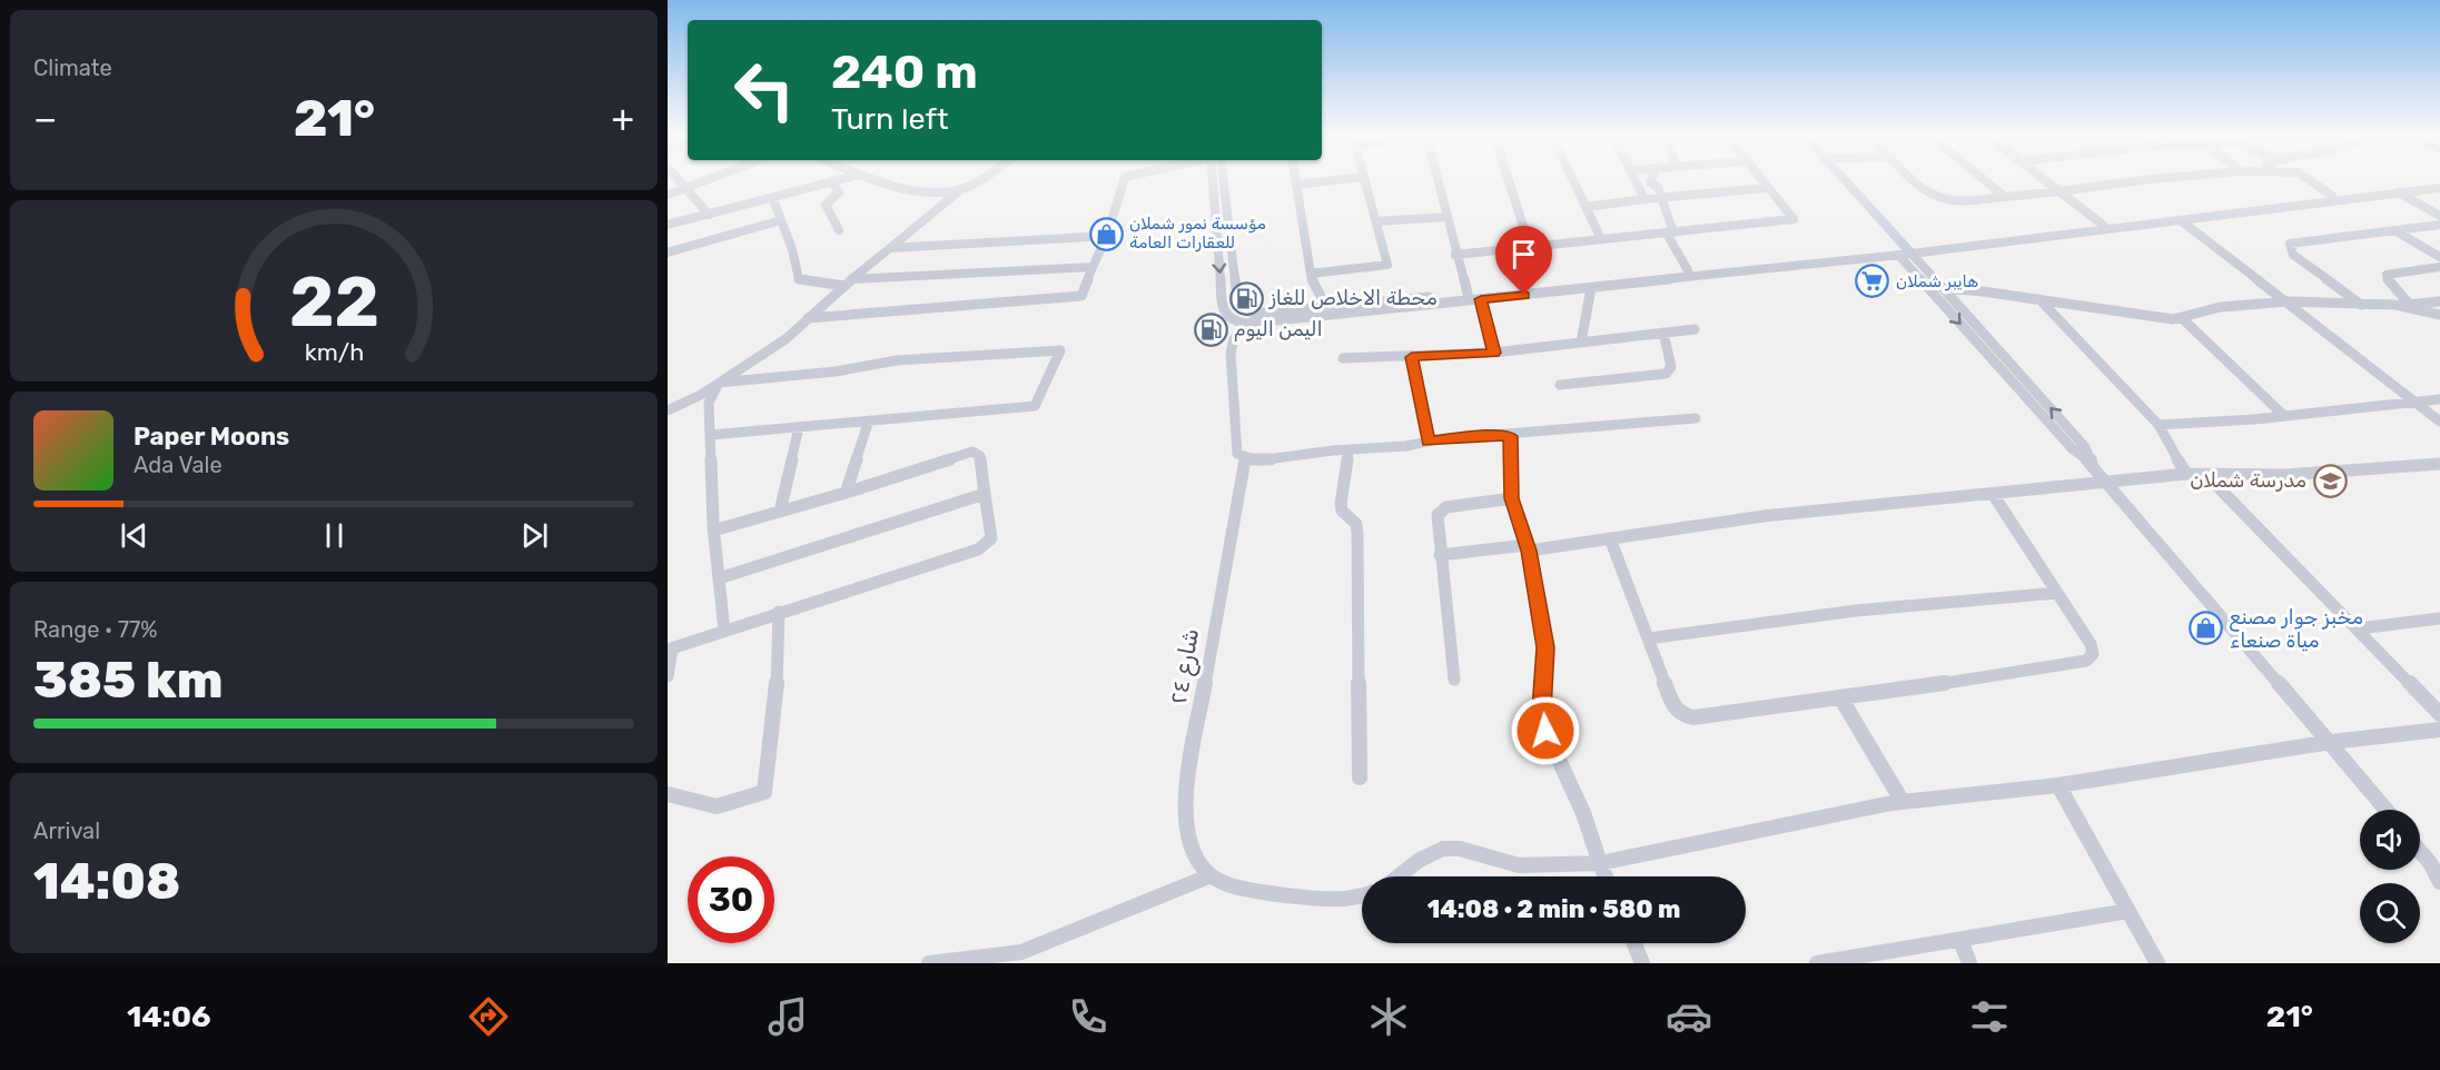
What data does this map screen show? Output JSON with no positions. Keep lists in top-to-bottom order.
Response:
{
  "streets": {
    "street": ["شارع ٢٤"]
  },
  "places": {
    "shop": ["مؤسسة نمور شملان للعقارات العامة", "مخبز جوار مصنع مياة صنعاء"],
    "supermarket": ["هايبر شملان"],
    "fuel station": ["محطة الاخلاص للغاز", "اليمن اليوم"],
    "school or university": ["مدرسة شملان"]
  },
  "page": {
    "tile": [
      "Climate",
      ["Range · 77%", "385 km"],
      ["Arrival", "14:08"]
    ],
    "turn": ["240 m", "Turn left"],
    "heat": ["−", "21°", "+"],
    "song": ["Paper Moons", "Ada Vale"],
    "limit": "30",
    "trip": "14:08 · 2 min · 580 m",
    "tabs": ["14:06", "21°"],
    "gauge": ["22", "km/h"]
  }
}
